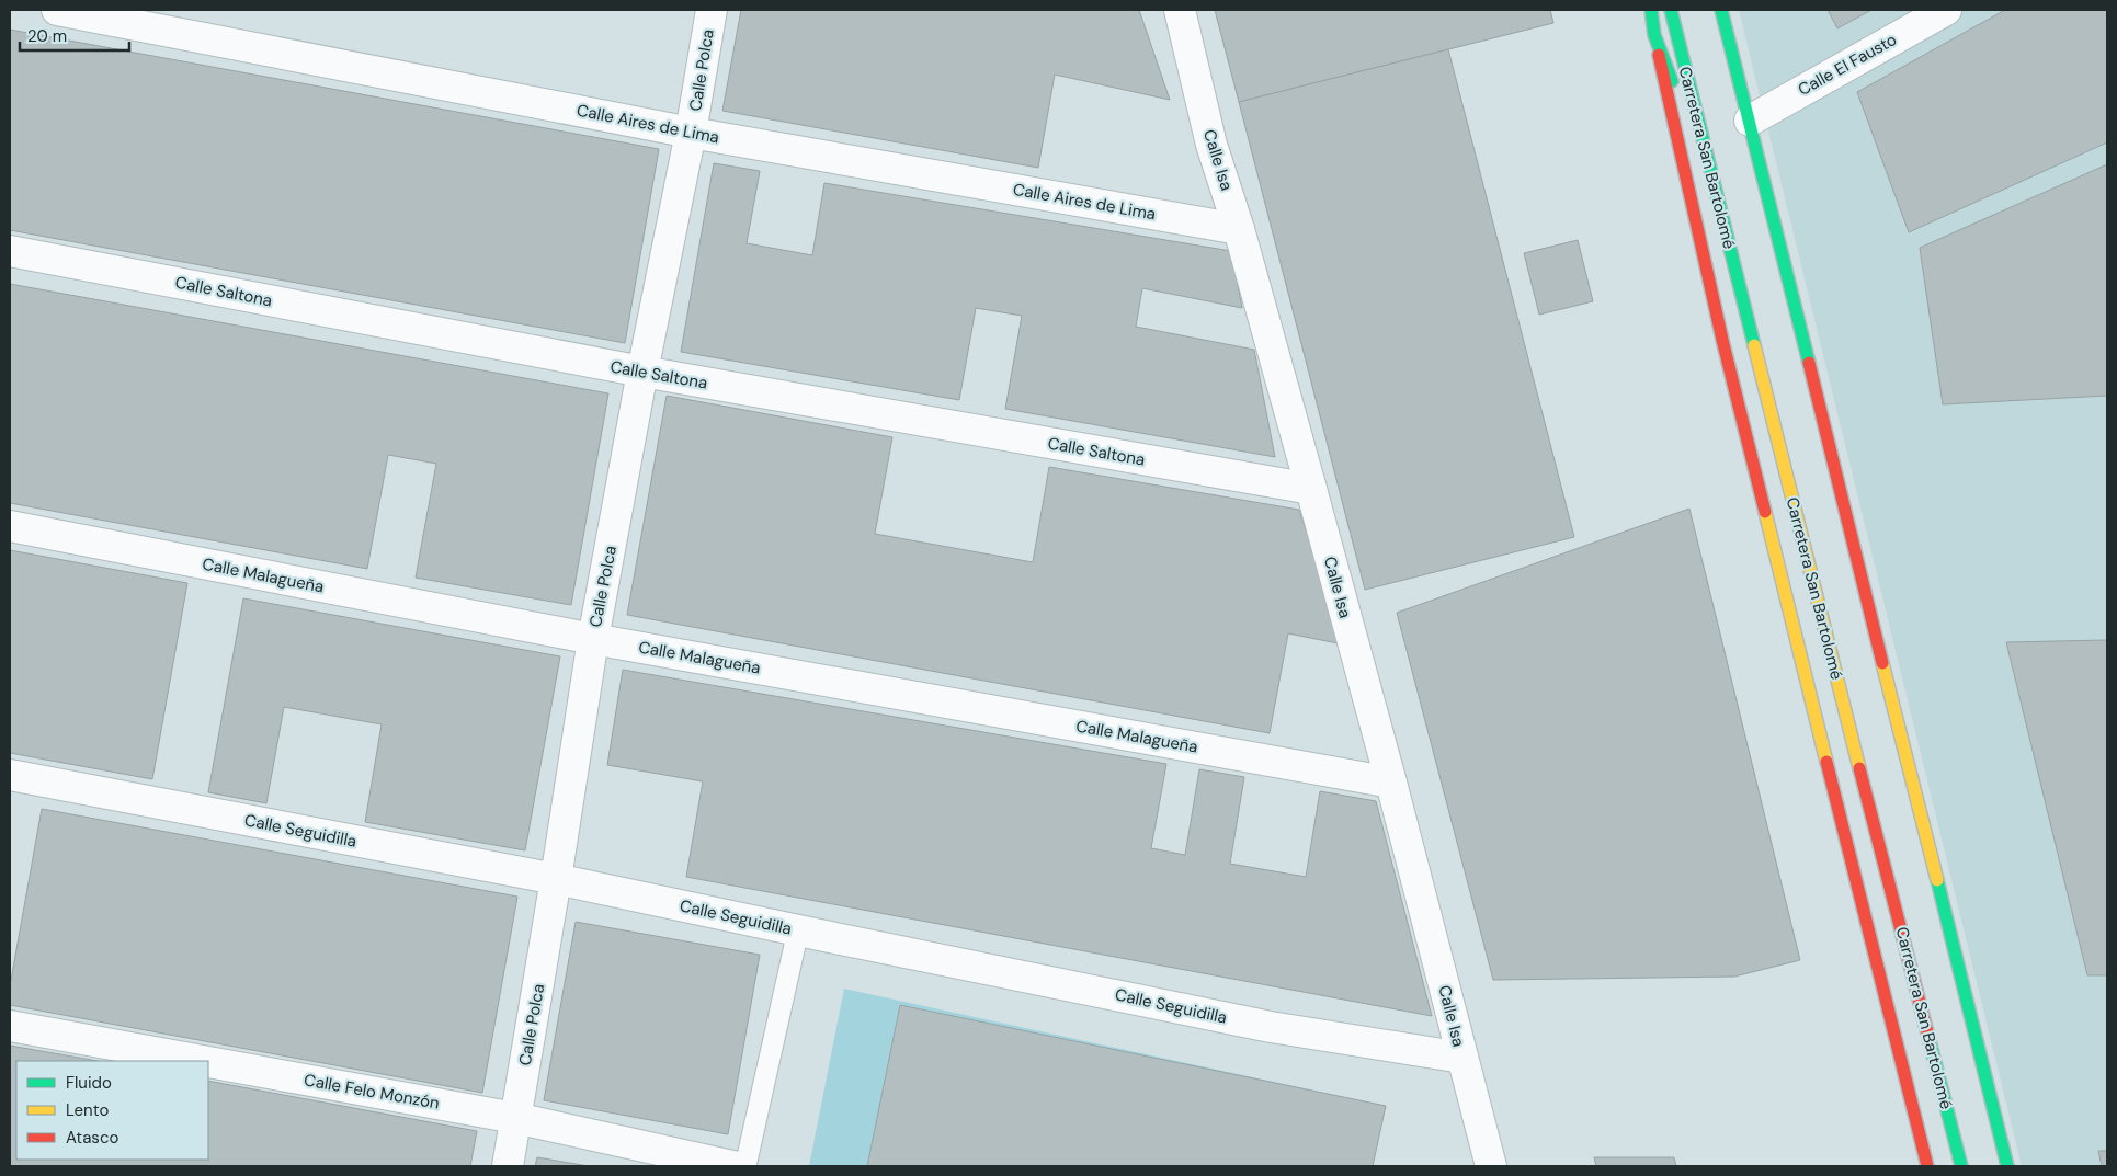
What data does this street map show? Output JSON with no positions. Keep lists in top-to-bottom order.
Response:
{
  "streets": {
    "street": [
      "Calle El Fausto",
      "Calle Polca",
      "Calle Aires de Lima",
      "Carretera San Bartolomé",
      "Calle Isa",
      "Calle Saltona",
      "Calle Malagueña",
      "Calle Seguidilla",
      "Calle Felo Monzón"
    ]
  },
  "crossings": [
    ["Calle Polca", "Calle Aires de Lima"],
    ["Calle Polca", "Calle Saltona"],
    ["Calle Polca", "Calle Malagueña"],
    ["Calle Polca", "Calle Seguidilla"],
    ["Calle Polca", "Calle Felo Monzón"],
    ["Calle Aires de Lima", "Calle Isa"],
    ["Calle Isa", "Calle Saltona"],
    ["Calle Isa", "Calle Malagueña"],
    ["Calle Isa", "Calle Seguidilla"]
  ],
  "legend": ["Fluido", "Lento", "Atasco"],
  "scale_bar": "20 m"
}
